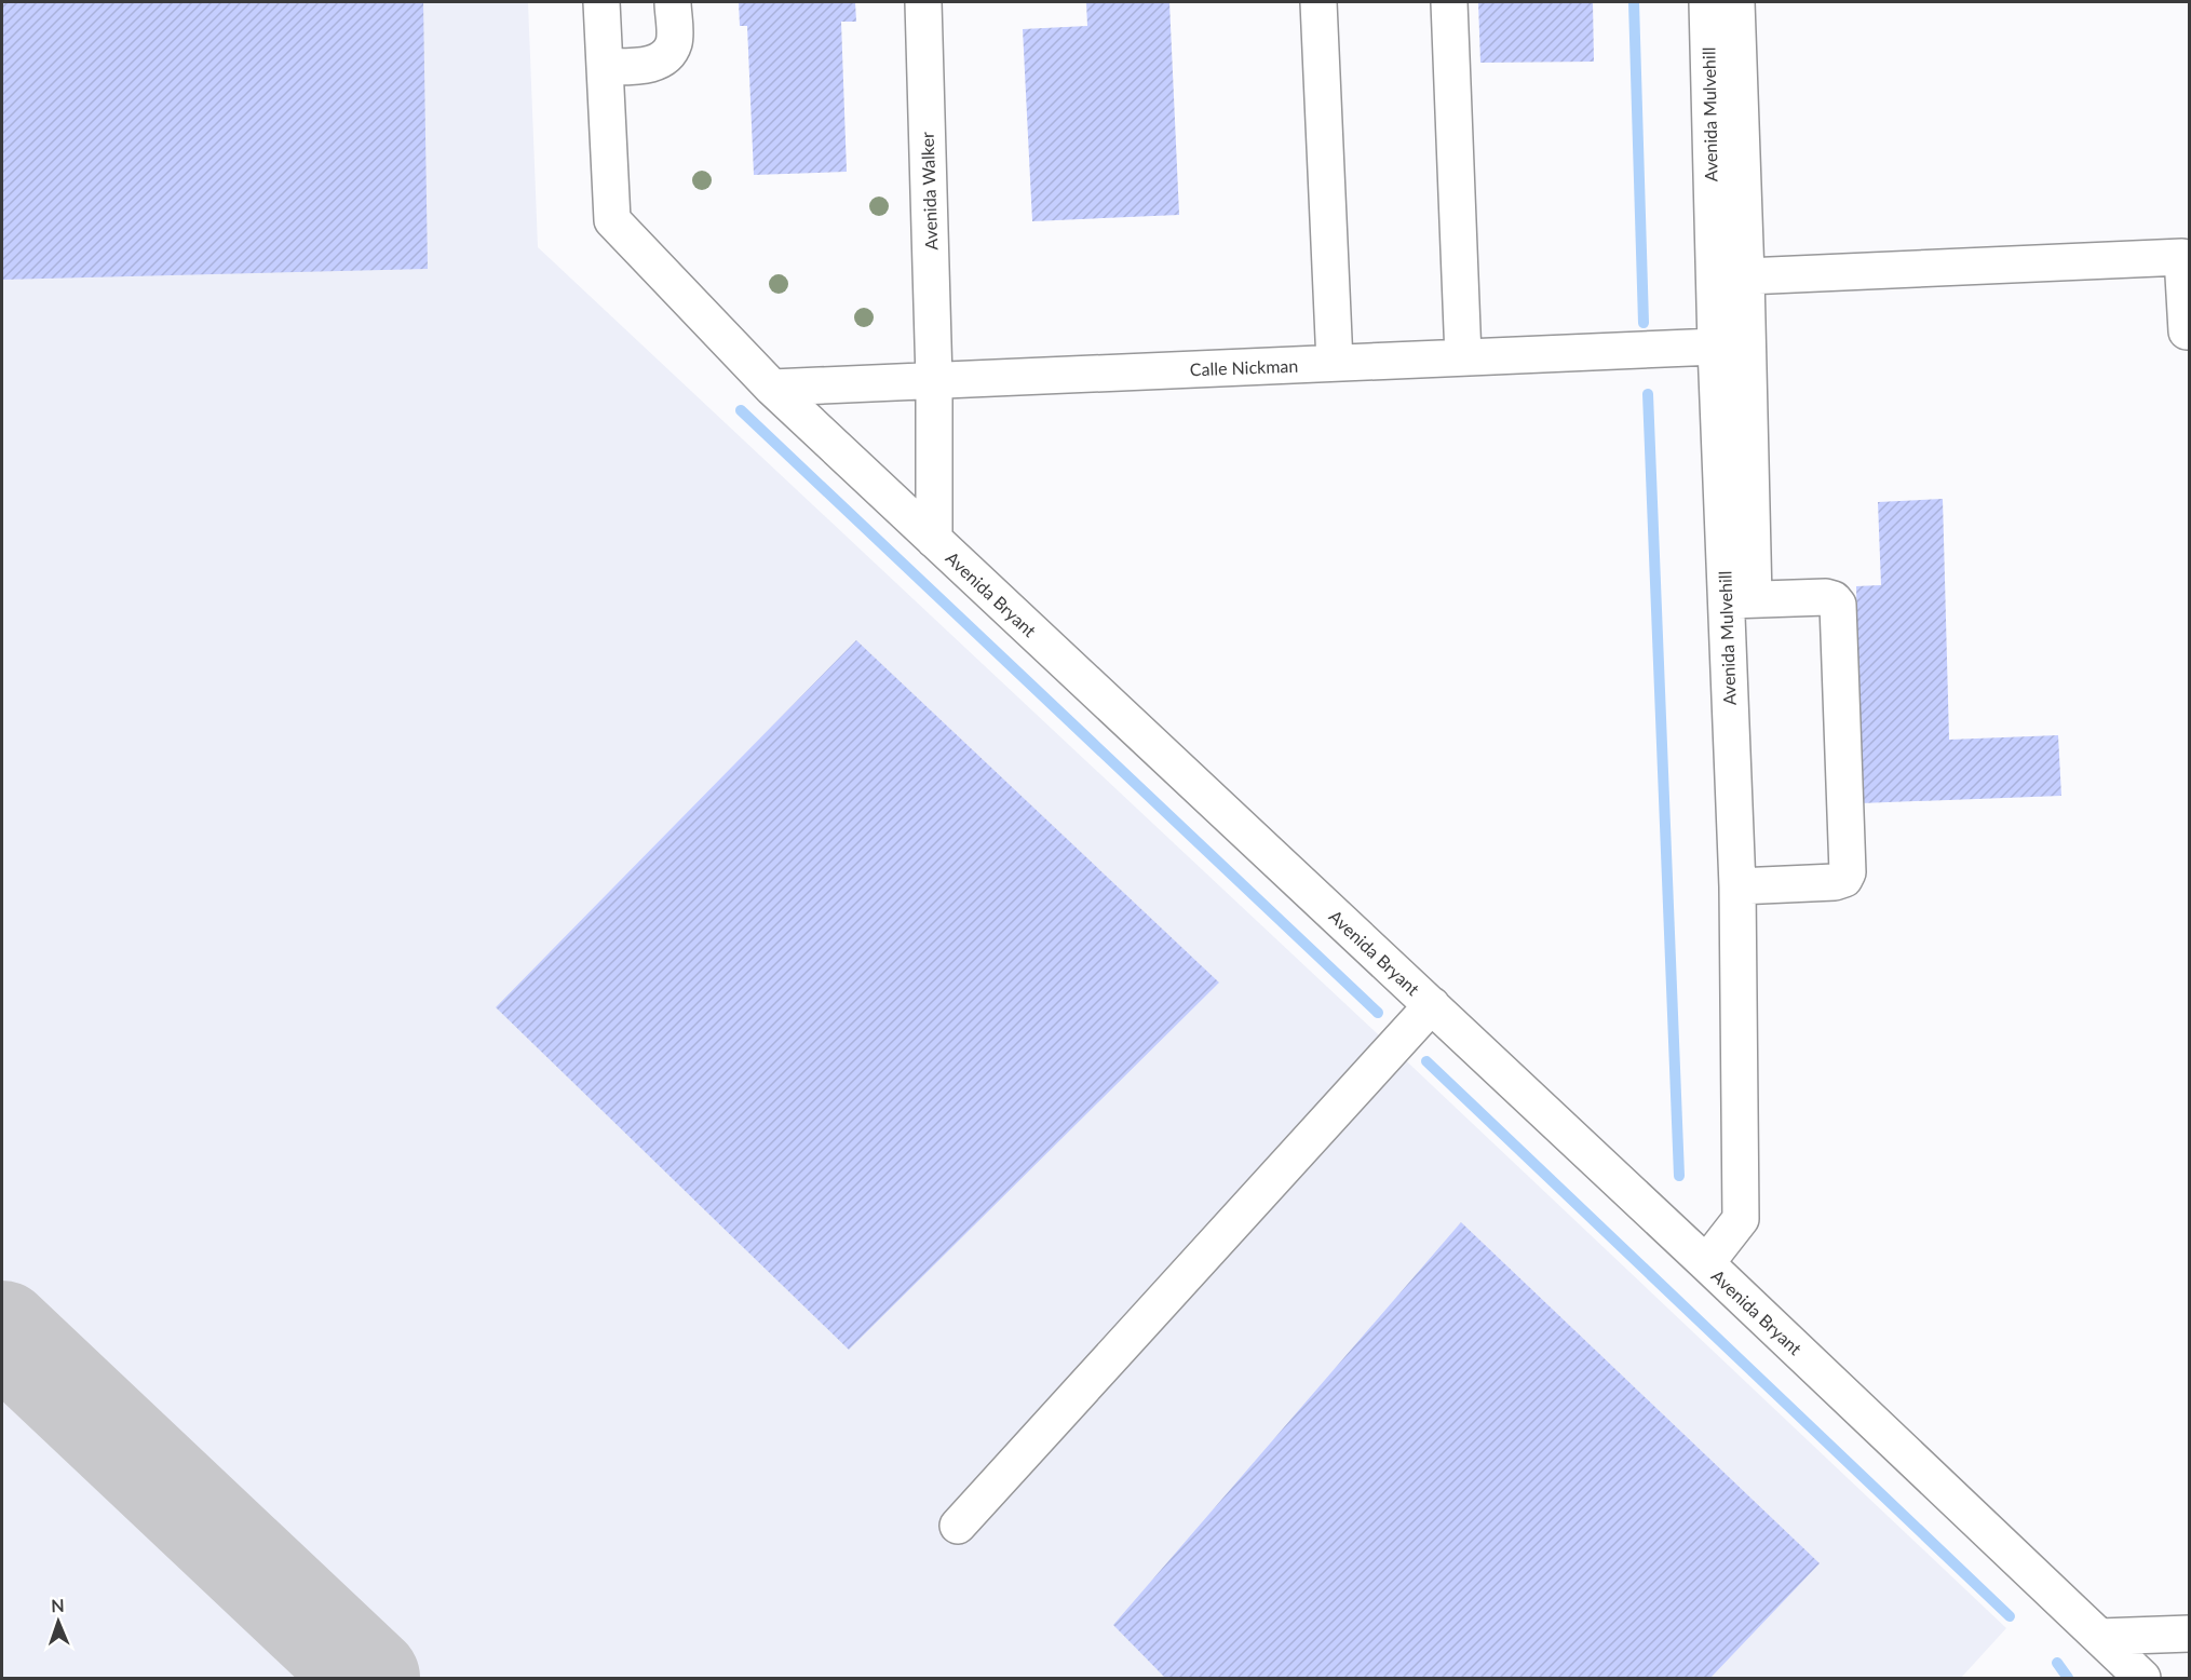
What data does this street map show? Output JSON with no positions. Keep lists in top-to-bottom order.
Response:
{
  "streets": {
    "street": [
      "Avenida Mulvehill",
      "Avenida Walker",
      "Calle Nickman",
      "Avenida Bryant"
    ]
  },
  "crossings": [
    ["Avenida Mulvehill", "Calle Nickman"],
    ["Avenida Mulvehill", "Avenida Bryant"],
    ["Avenida Walker", "Calle Nickman"],
    ["Avenida Walker", "Avenida Bryant"],
    ["Calle Nickman", "Avenida Bryant"]
  ],
  "north": "top"
}
